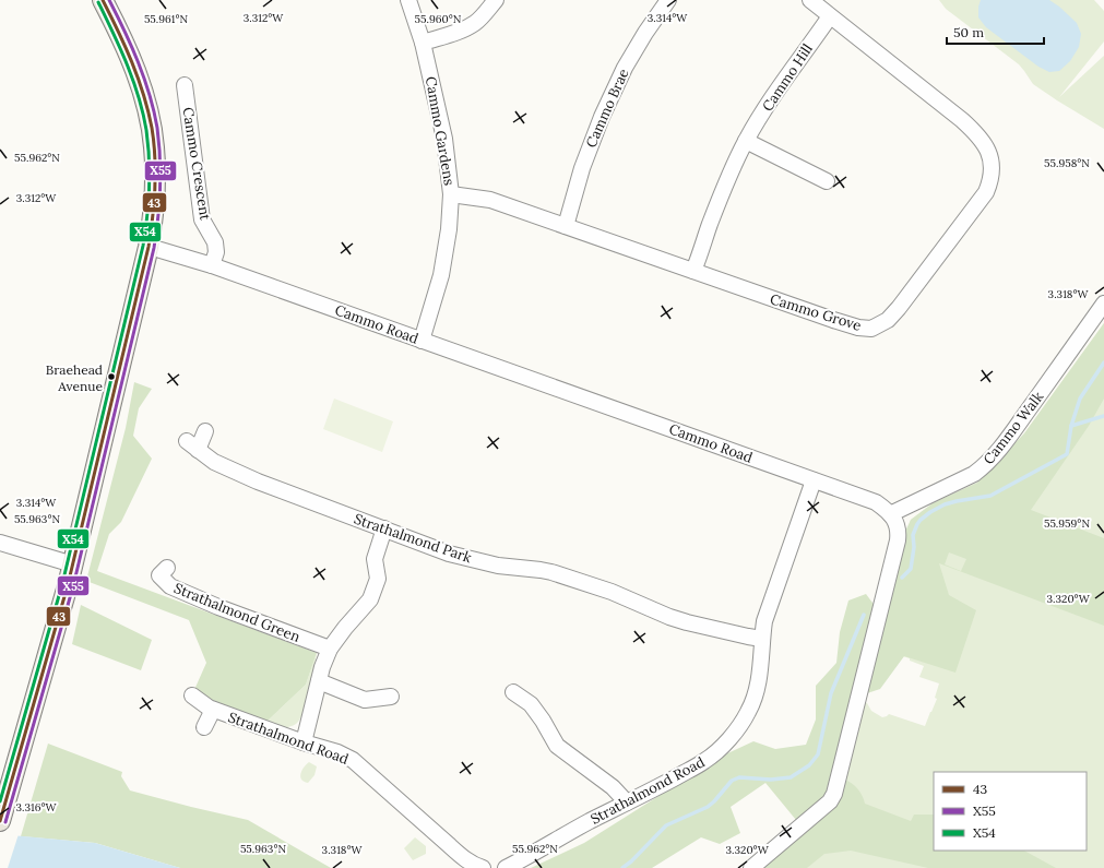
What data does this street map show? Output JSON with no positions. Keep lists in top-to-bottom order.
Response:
{
  "streets": {
    "street": [
      "Cammo Hill",
      "Cammo Brae",
      "Cammo Gardens",
      "Cammo Crescent",
      "Cammo Grove",
      "Cammo Road",
      "Cammo Walk",
      "Strathalmond Park",
      "Strathalmond Green",
      "Strathalmond Road"
    ]
  },
  "crossings": [
    ["Cammo Hill", "Cammo Grove"],
    ["Cammo Brae", "Cammo Grove"],
    ["Cammo Gardens", "Cammo Grove"],
    ["Cammo Gardens", "Cammo Road"],
    ["Cammo Crescent", "Cammo Road"],
    ["Cammo Road", "Cammo Walk"],
    ["Cammo Road", "Strathalmond Road"],
    ["Strathalmond Park", "Strathalmond Road"]
  ],
  "places": ["Braehead Avenue"],
  "lines": ["transit line 43", "transit line X55", "transit line X54"],
  "legend": ["43", "X55", "X54"],
  "scale_bar": "50 m",
  "coordinates": [
    "3.312°W",
    "3.314°W",
    "55.961°N",
    "55.960°N",
    "55.962°N",
    "55.958°N",
    "3.318°W",
    "55.963°N",
    "55.959°N",
    "3.320°W",
    "3.316°W"
  ]
}
